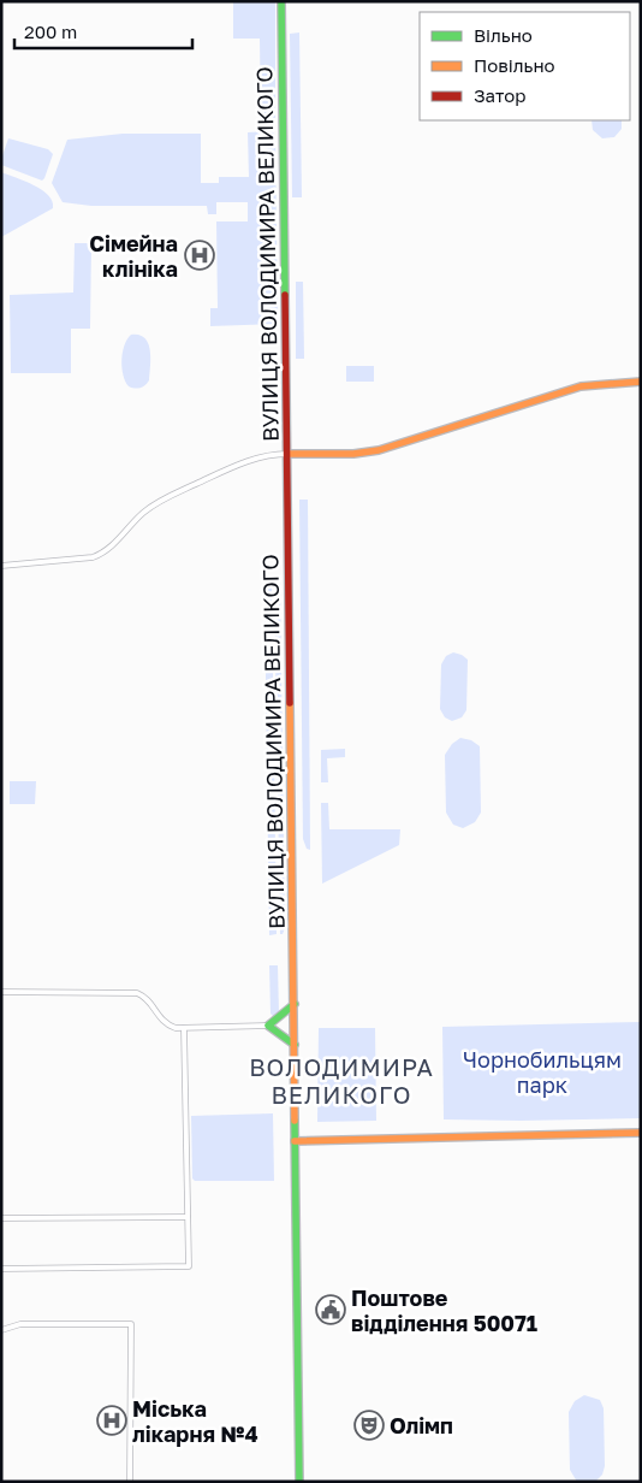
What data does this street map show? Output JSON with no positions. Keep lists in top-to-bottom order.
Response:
{
  "streets": {
    "main road": ["ВУЛИЦЯ ВОЛОДИМИРА ВЕЛИКОГО"]
  },
  "districts": ["ВОЛОДИМИРА ВЕЛИКОГО"],
  "parks": ["Чорнобильцям парк"],
  "places": {
    "hospital": ["Сімейна клініка", "Міська лікарня №4"],
    "public building": ["Поштове відділення 50071"],
    "theatre": ["Олімп"]
  },
  "legend": ["Вільно", "Повільно", "Затор"],
  "scale_bar": "200 m"
}
